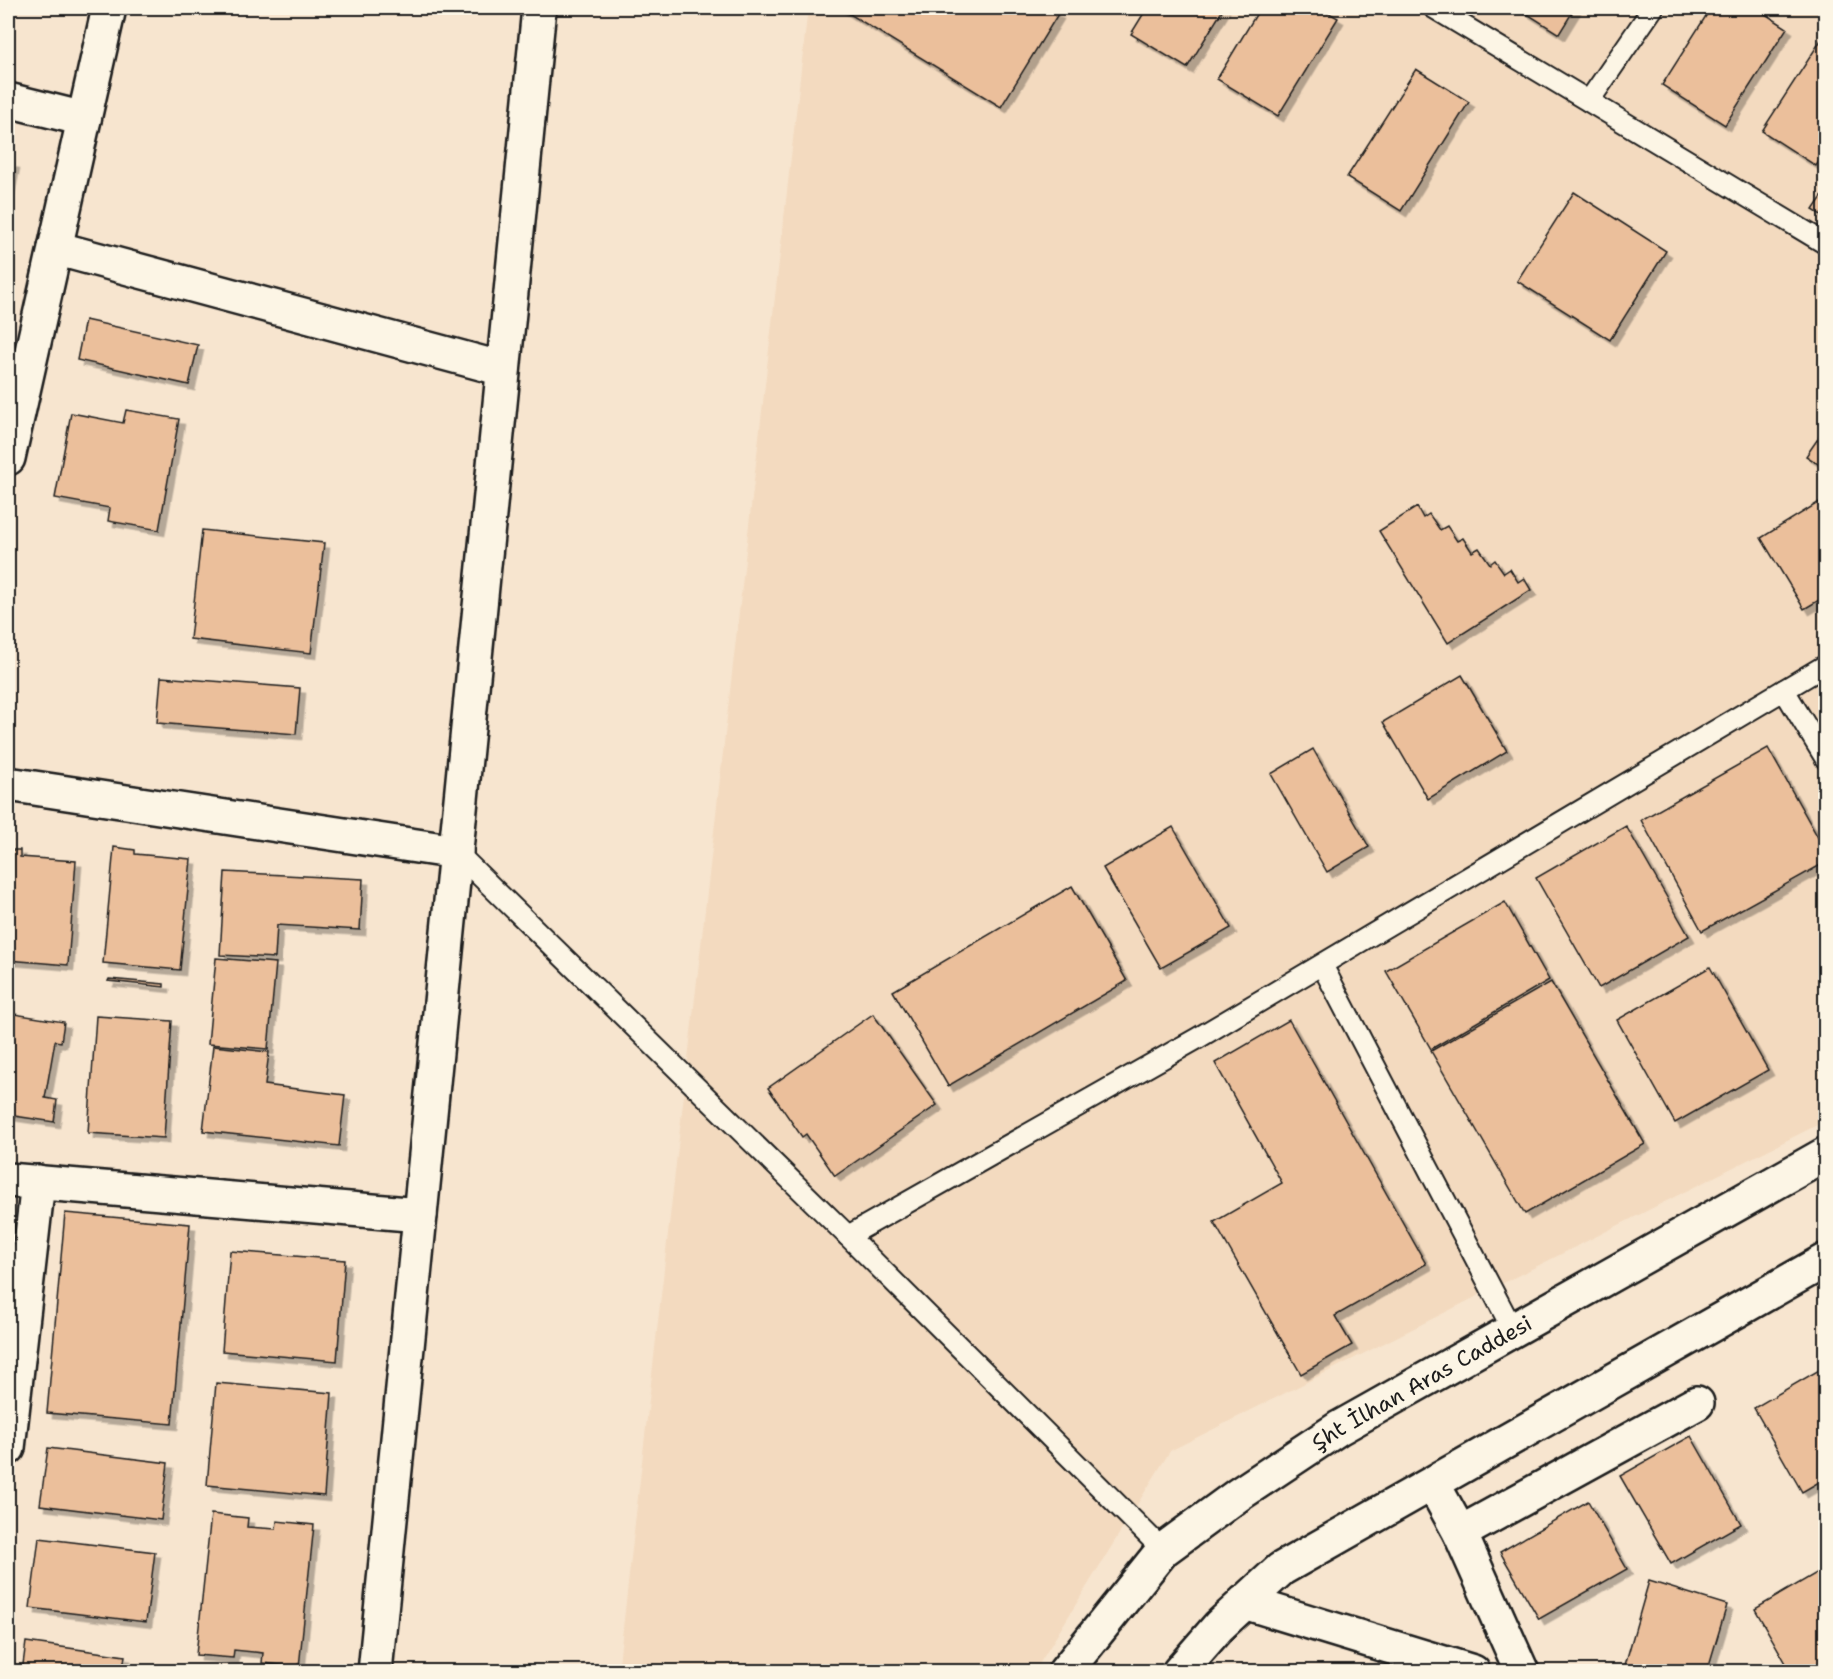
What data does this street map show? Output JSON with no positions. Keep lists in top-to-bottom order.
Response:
{
  "streets": {
    "street": ["Şht İlhan Aras Caddesi"]
  }
}
